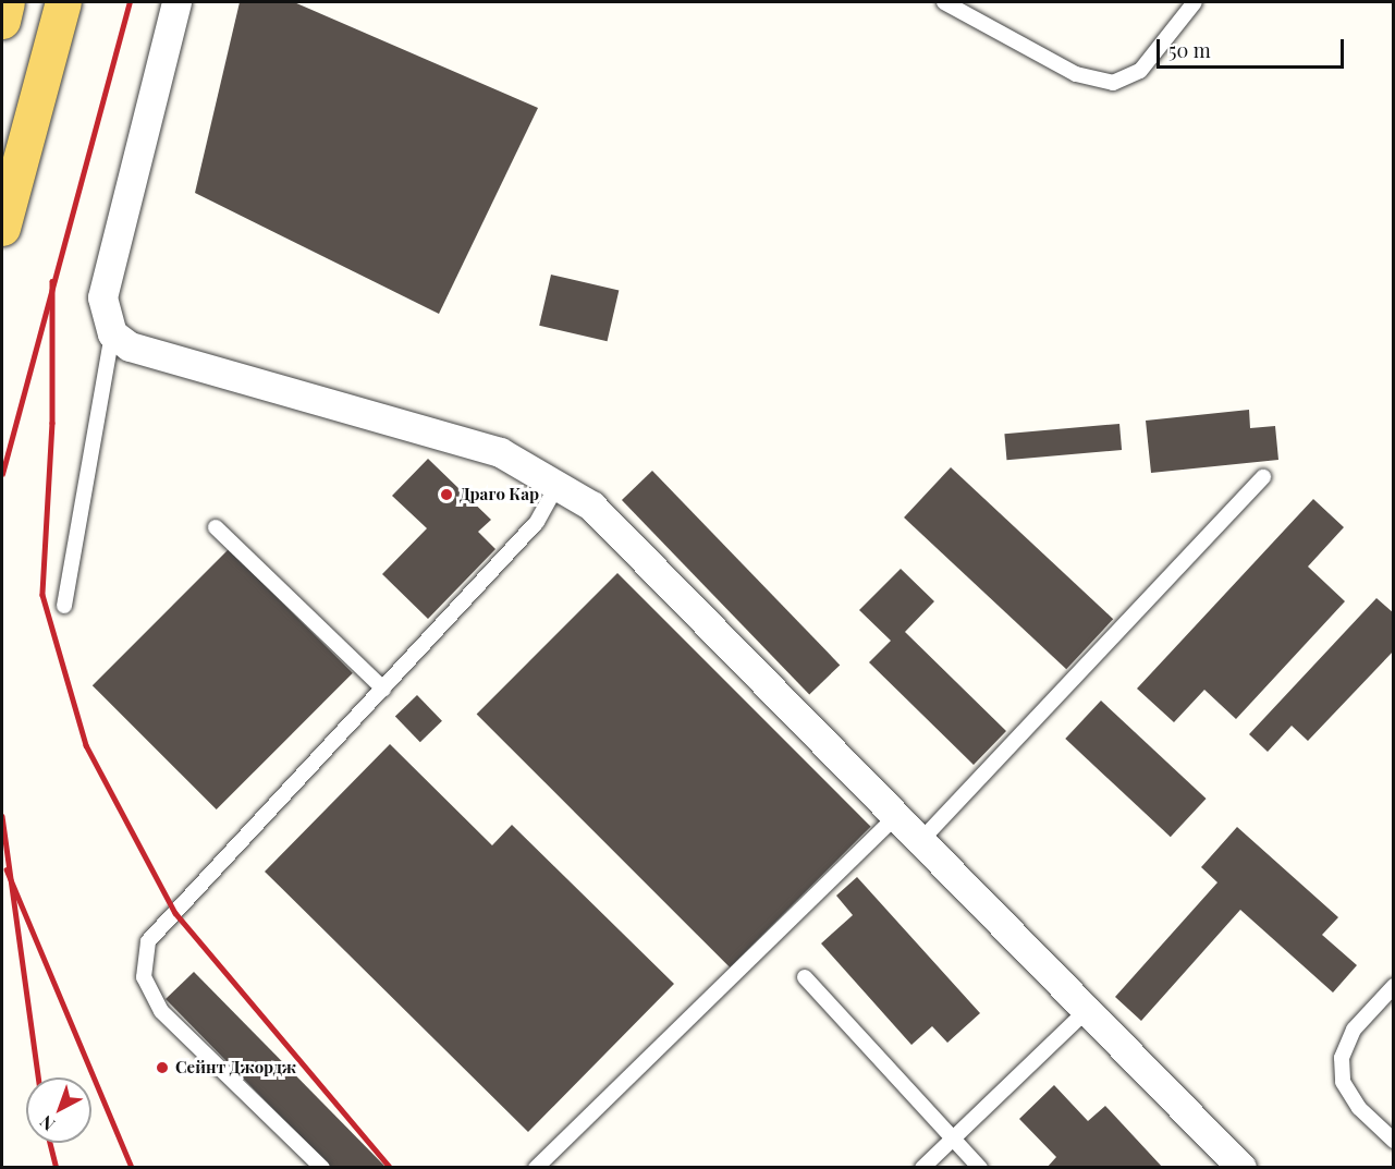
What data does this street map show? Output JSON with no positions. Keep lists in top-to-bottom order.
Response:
{
  "places": ["Драго Кар", "Сейнт Джордж"],
  "scale_bar": "50 m",
  "north": "bottom left"
}
